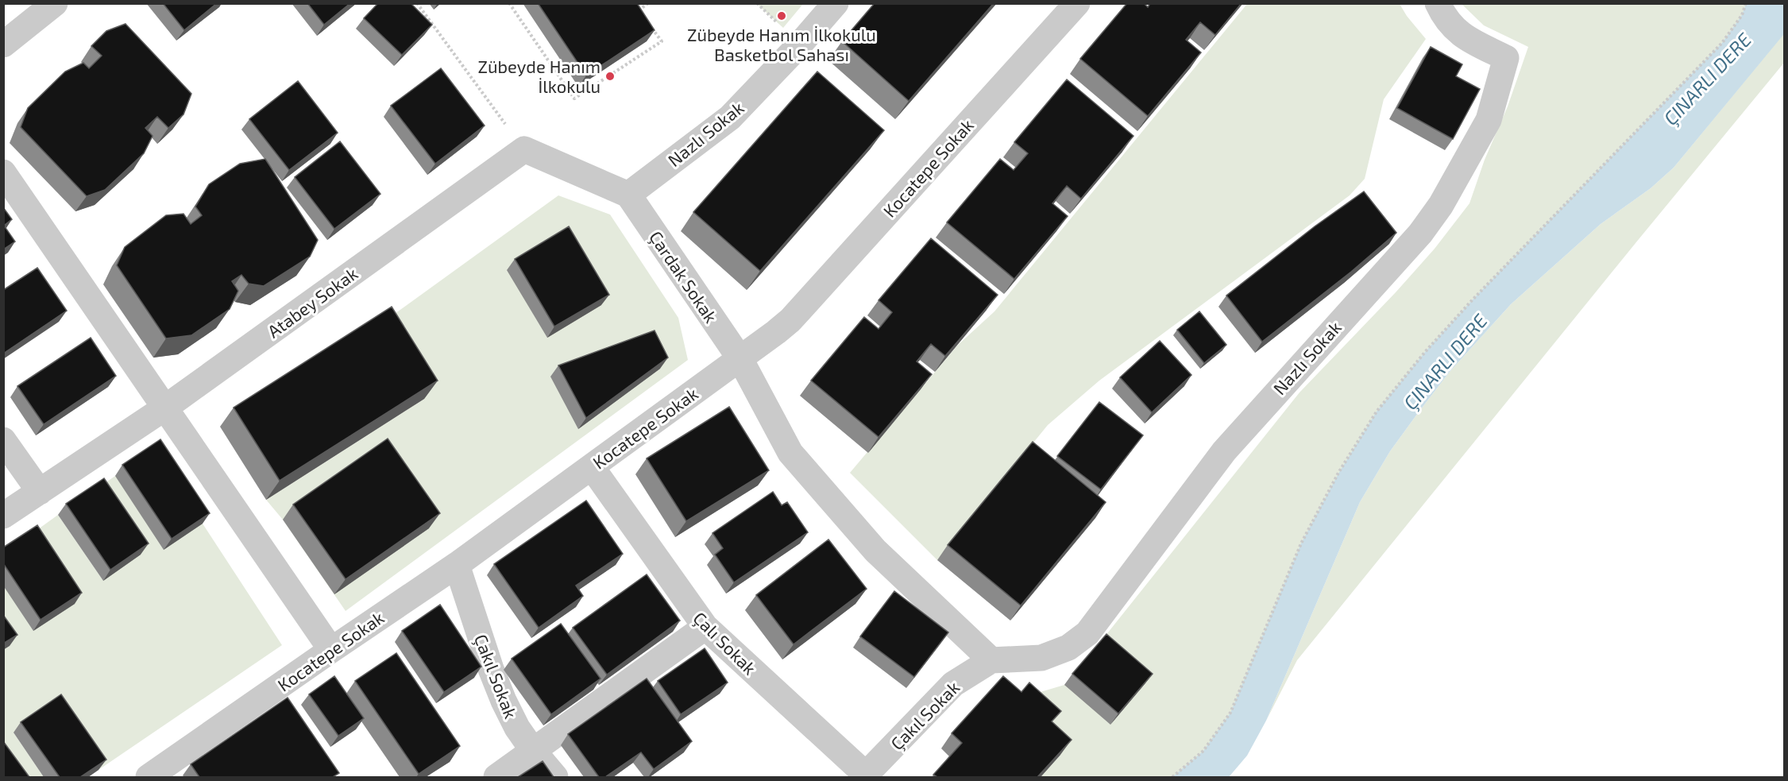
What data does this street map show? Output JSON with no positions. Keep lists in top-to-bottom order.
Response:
{
  "streets": {
    "street": [
      "Nazlı Sokak",
      "Kocatepe Sokak",
      "Çardak Sokak",
      "Atabey Sokak",
      "Çalı Sokak",
      "Çakıl Sokak"
    ]
  },
  "crossings": [
    ["Nazlı Sokak", "Çardak Sokak"],
    ["Nazlı Sokak", "Çakıl Sokak"],
    ["Kocatepe Sokak", "Çardak Sokak"],
    ["Kocatepe Sokak", "Çalı Sokak"],
    ["Kocatepe Sokak", "Çakıl Sokak"],
    ["Çardak Sokak", "Çakıl Sokak"],
    ["Çalı Sokak", "Çakıl Sokak"]
  ],
  "water": ["ÇINARLI DERE"],
  "places": ["Zübeyde Hanım İlkokulu Basketbol Sahası", "Zübeyde Hanım İlkokulu"]
}
